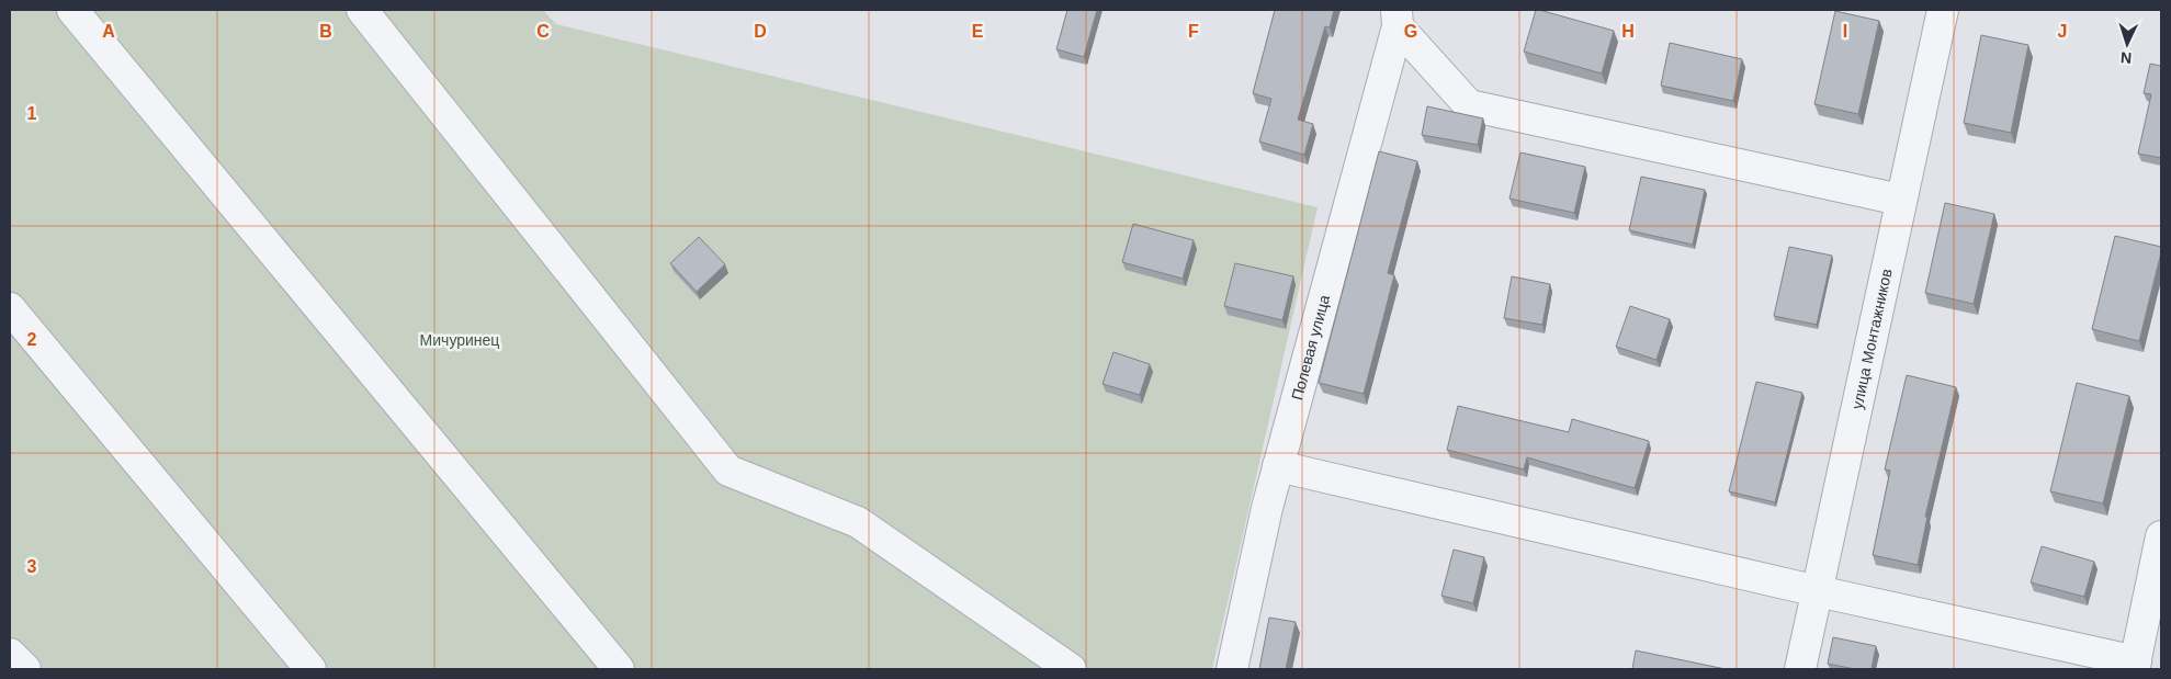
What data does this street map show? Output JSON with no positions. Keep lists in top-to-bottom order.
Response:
{
  "streets": {
    "street": ["улица Монтажников", "Полевая улица"]
  },
  "parks": ["Мичуринец"],
  "north": "bottom",
  "grid": {
    "columns": [
      "A",
      "B",
      "C",
      "D",
      "E",
      "F",
      "G",
      "H",
      "I",
      "J"
    ],
    "rows": ["1", "2", "3"]
  }
}
